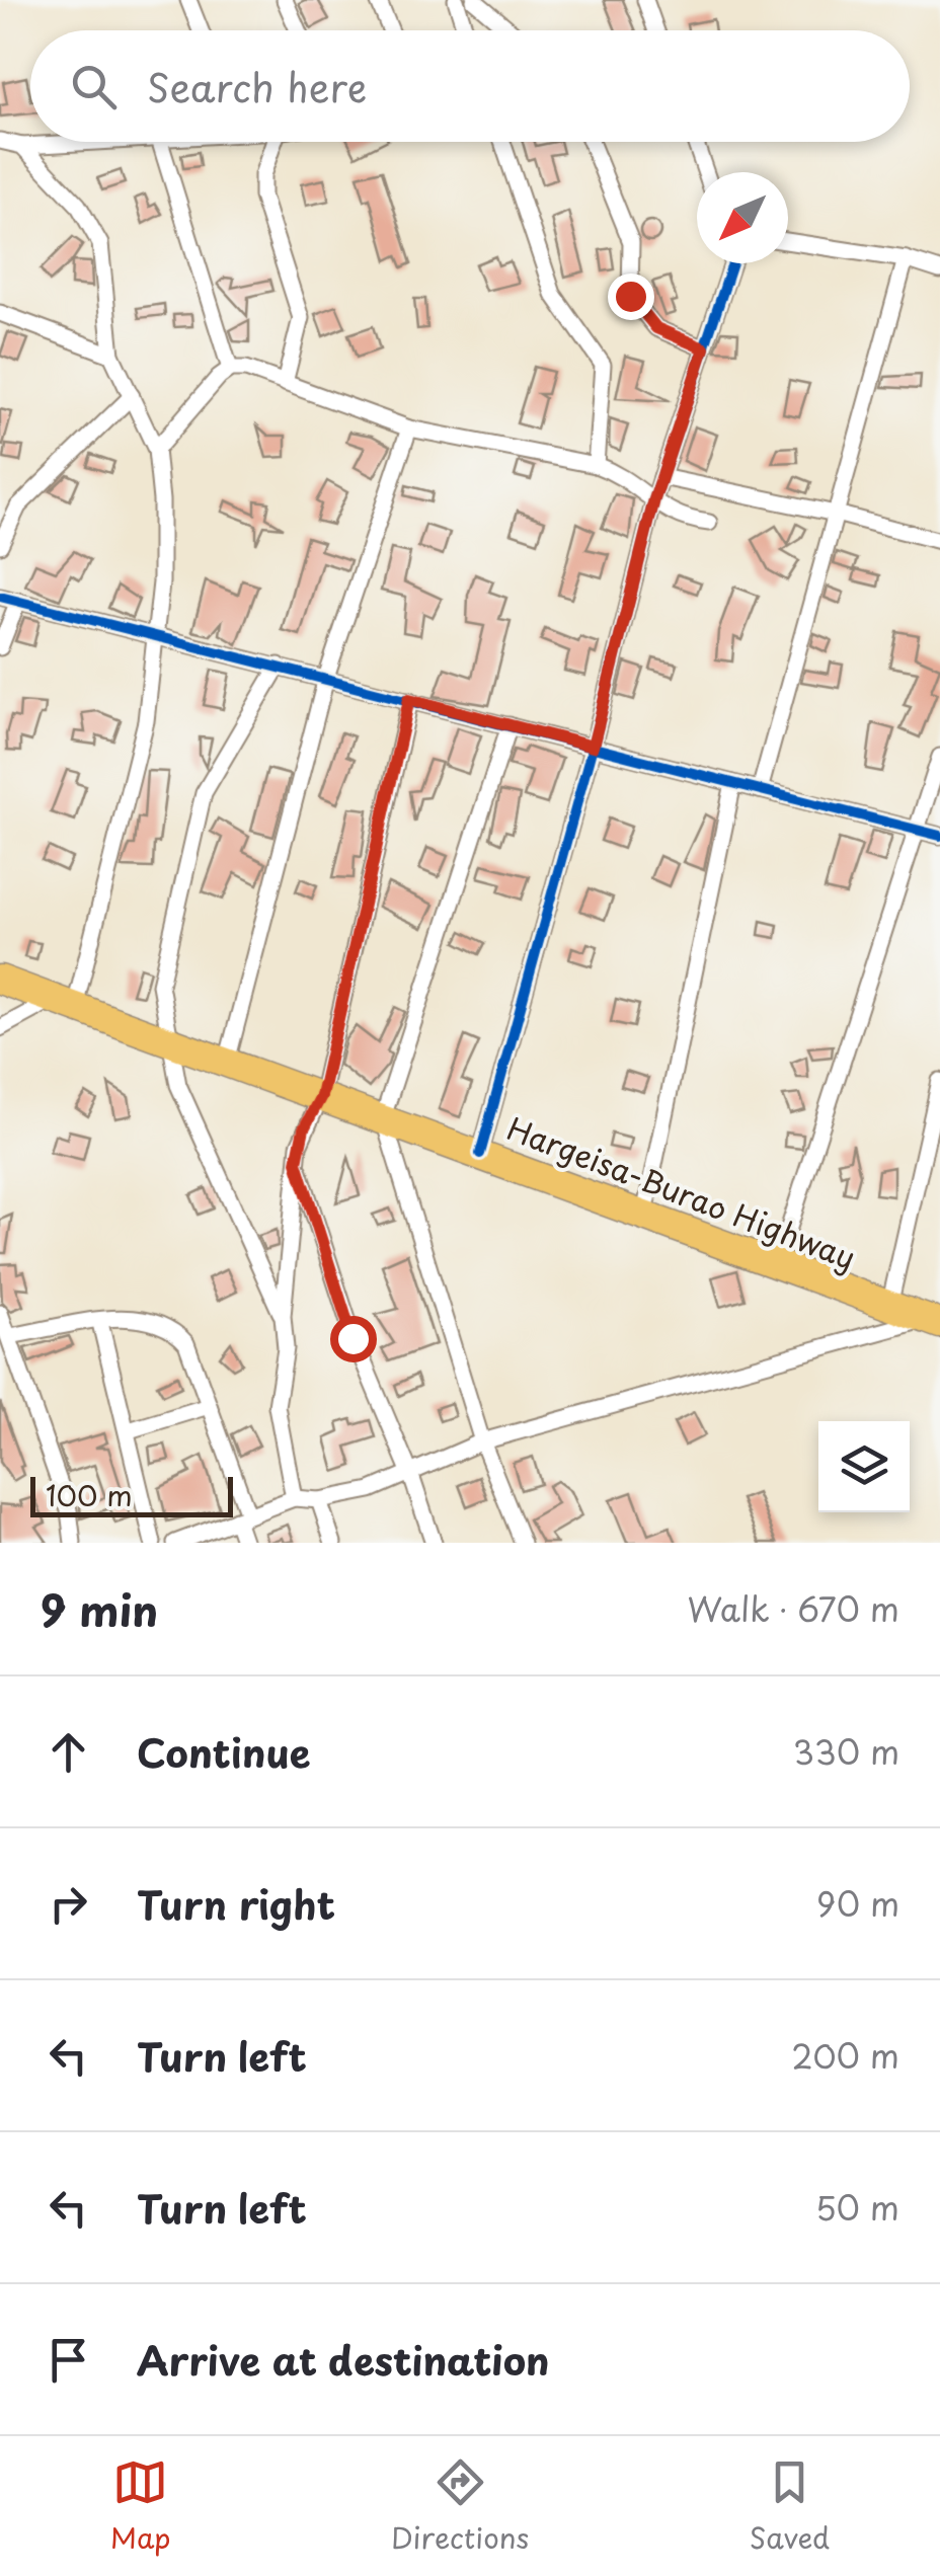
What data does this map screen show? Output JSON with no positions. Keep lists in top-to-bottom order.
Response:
{
  "streets": {
    "highway": ["Hargeisa-Burao Highway"]
  },
  "scale_bar": "100 m",
  "north": "bottom left",
  "page": {
    "search": "Search here",
    "scale": "100 m",
    "heading": ["9 min", "Walk · 670 m"],
    "list": [
      ["Continue", "330 m"],
      ["Turn right", "90 m"],
      ["Turn left", "200 m"],
      ["Turn left", "50 m"],
      "Arrive at destination"
    ],
    "nav": ["Map", "Directions", "Saved"]
  }
}
